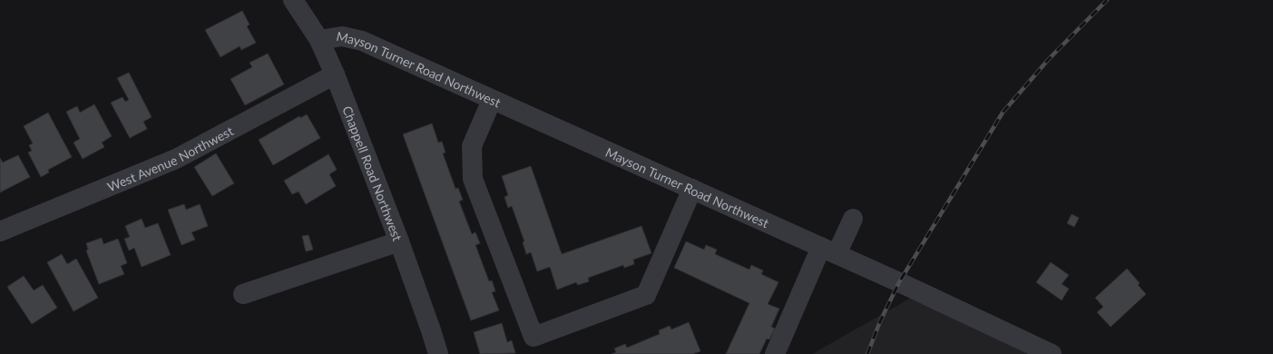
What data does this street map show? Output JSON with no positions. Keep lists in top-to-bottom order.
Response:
{
  "streets": {
    "street": ["Mayson Turner Road Northwest", "West Avenue Northwest", "Chappell Road Northwest"]
  },
  "crossings": [
    ["Mayson Turner Road Northwest", "Chappell Road Northwest"],
    ["West Avenue Northwest", "Chappell Road Northwest"]
  ]
}
